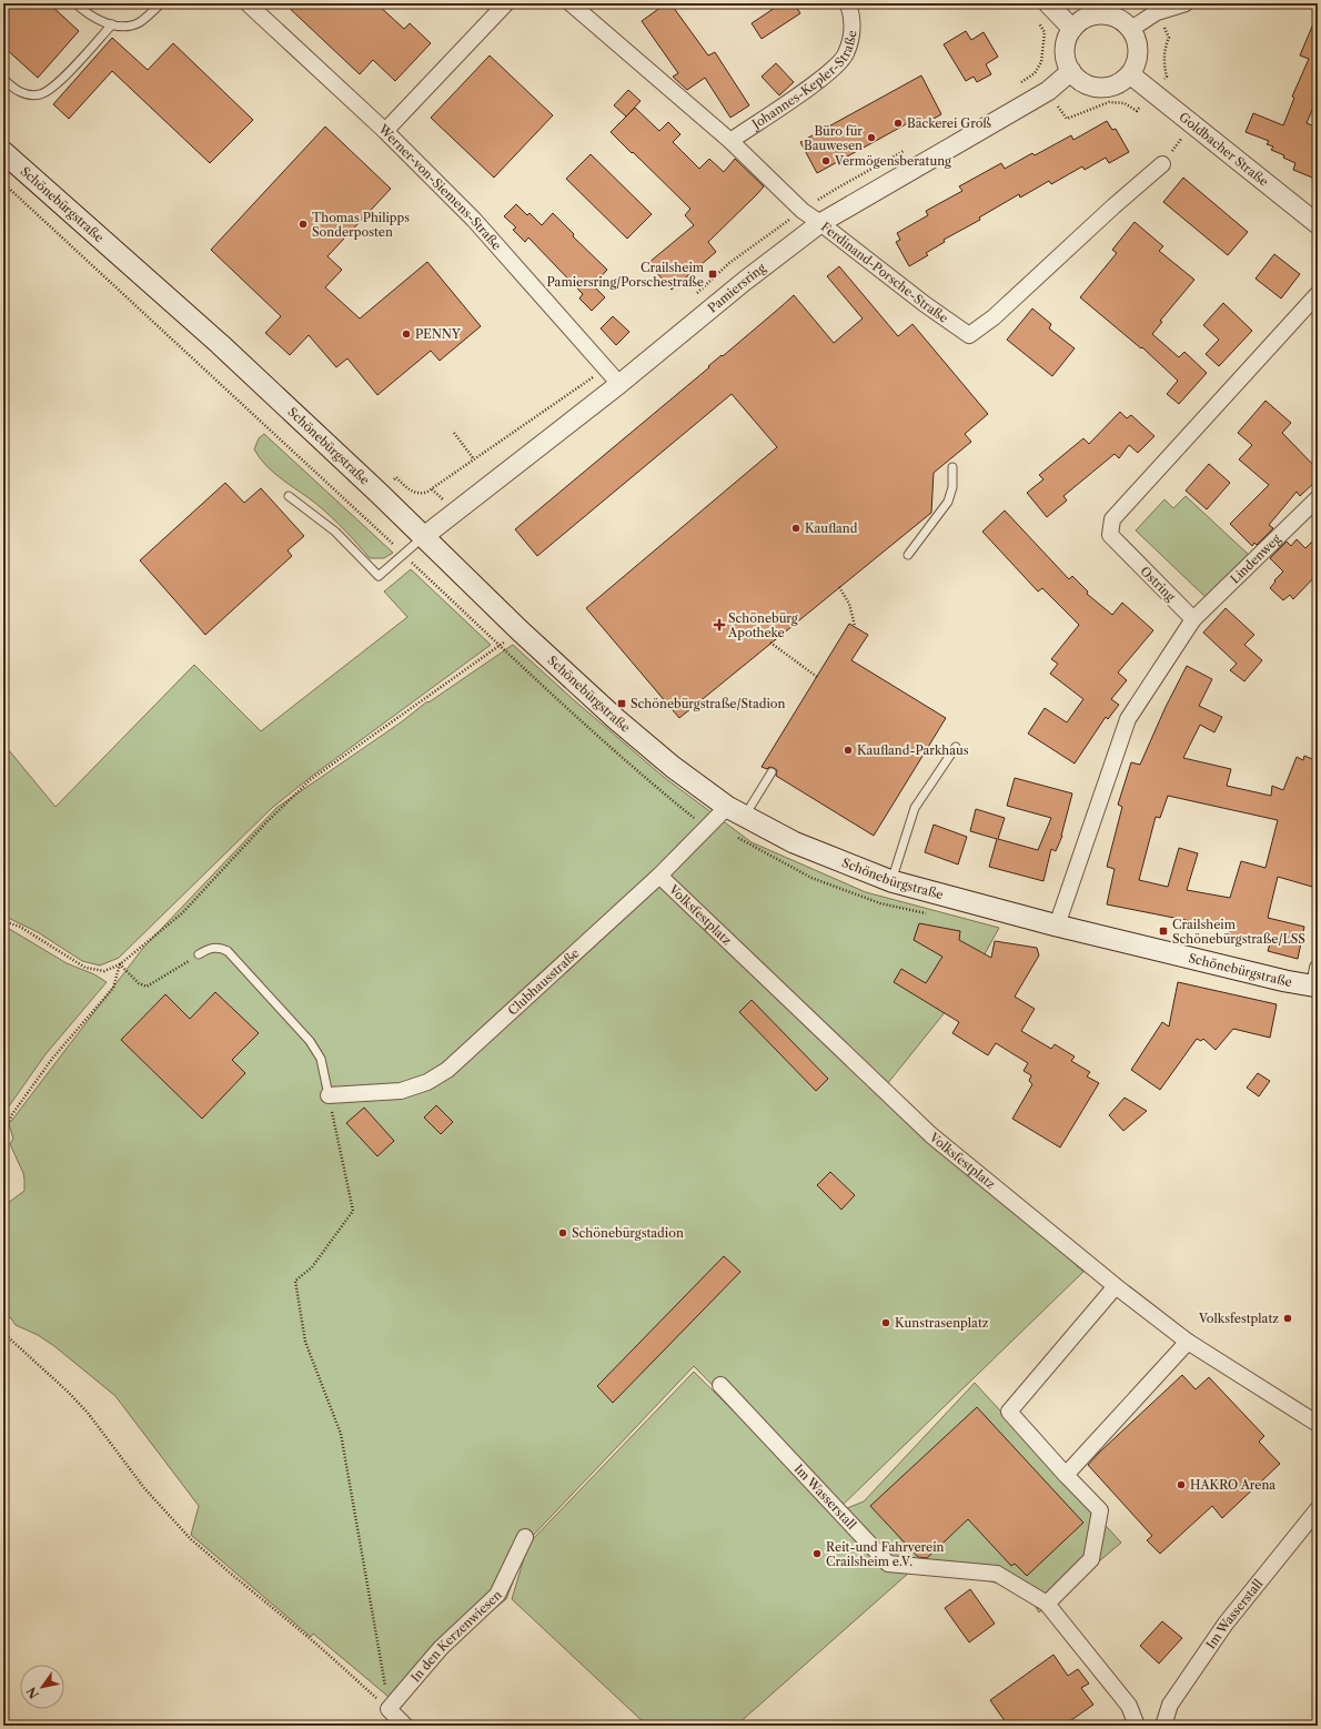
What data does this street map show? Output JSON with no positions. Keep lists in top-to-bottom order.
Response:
{
  "streets": {
    "main road": ["Schönebürgstraße"],
    "street": [
      "Johannes-Kepler-Straße",
      "Goldbacher Straße",
      "Werner-von-Siemens-Straße",
      "Ferdinand-Porsche-Straße",
      "Pamiersring",
      "Lindenweg",
      "Ostring",
      "Volksfestplatz",
      "Clubhausstraße",
      "Im Wasserstall",
      "In den Kerzenwiesen"
    ]
  },
  "crossings": [
    ["Johannes-Kepler-Straße", "Ferdinand-Porsche-Straße"],
    ["Goldbacher Straße", "Pamiersring"],
    ["Werner-von-Siemens-Straße", "Pamiersring"],
    ["Schönebürgstraße", "Pamiersring"],
    ["Schönebürgstraße", "Clubhausstraße"],
    ["Ferdinand-Porsche-Straße", "Pamiersring"],
    ["Lindenweg", "Ostring"],
    ["Volksfestplatz", "Clubhausstraße"]
  ],
  "places": {
    "other": [
      "Bäckerei Groß",
      "Büro für Bauwesen",
      "Vermögensberatung",
      "Thomas Philipps Sonderposten",
      "PENNY",
      "Kaufland",
      "Kaufland-Parkhaus",
      "Schönebürgstadion",
      "Volksfestplatz",
      "Kunstrasenplatz",
      "HAKRO Arena",
      "Reit-und Fahrverein Crailsheim e.V."
    ],
    "transit": ["Crailsheim Pamiersring/Porschestraße", "Schönebürgstraße/Stadion", "Crailsheim Schönebürgstraße/LSS"],
    "health": ["Schönebürg Apotheke"]
  },
  "north": "bottom left"
}
